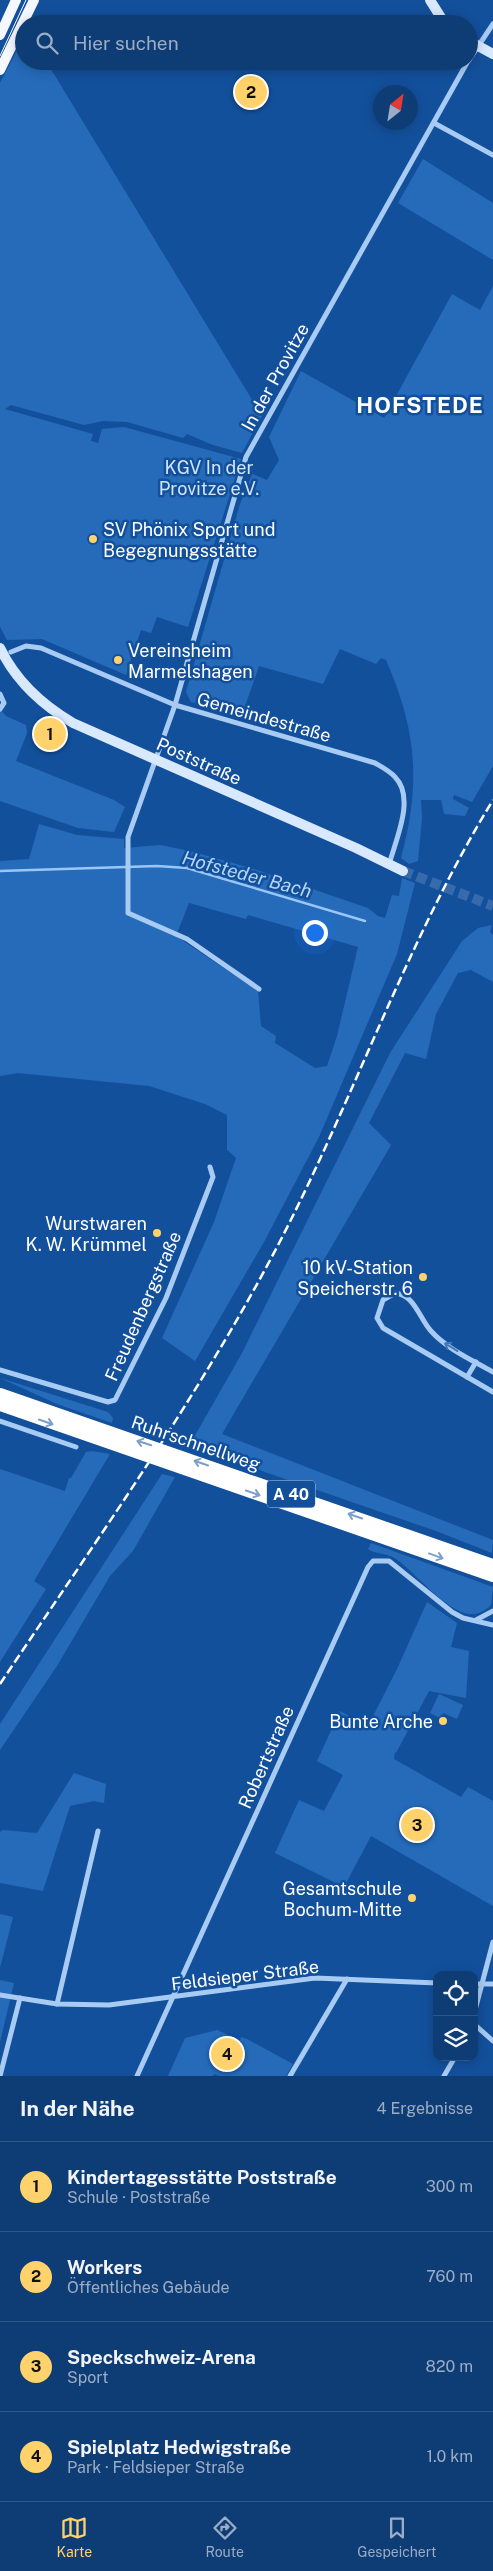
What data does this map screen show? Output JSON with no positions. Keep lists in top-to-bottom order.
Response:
{
  "streets": {
    "highway": ["Ruhrschnellweg", "A 40"],
    "street": [
      "In der Provitze",
      "Gemeindestraße",
      "Poststraße",
      "Freudenbergstraße",
      "Robertstraße",
      "Feldsieper Straße"
    ]
  },
  "crossings": [
    ["In der Provitze", "Gemeindestraße"],
    ["In der Provitze", "Poststraße"],
    ["Gemeindestraße", "Poststraße"],
    ["Robertstraße", "Feldsieper Straße"]
  ],
  "districts": ["HOFSTEDE"],
  "water": ["Hofsteder Bach"],
  "parks": ["KGV In der Provitze e.V."],
  "places": [
    "SV Phönix Sport und Begegnungsstätte",
    "Vereinsheim Marmelshagen",
    "Wurstwaren K. W. Krümmel",
    "10 kV-Station Speicherstr. 6",
    "Bunte Arche",
    "Gesamtschule Bochum-Mitte"
  ],
  "north": "top right",
  "page": {
    "search": "Hier suchen",
    "pins": [
      "2",
      "1",
      "3",
      "4"
    ],
    "heading": ["In der Nähe", "4 Ergebnisse"],
    "list": [
      {
        "mark": "1",
        "name": "Kindertagesstätte Poststraße",
        "note": "Schule · Poststraße",
        "value": "300 m"
      },
      {
        "mark": "2",
        "name": "Workers",
        "note": "Öffentliches Gebäude",
        "value": "760 m"
      },
      {
        "mark": "3",
        "name": "Speckschweiz-Arena",
        "note": "Sport",
        "value": "820 m"
      },
      {
        "mark": "4",
        "name": "Spielplatz Hedwigstraße",
        "note": "Park · Feldsieper Straße",
        "value": "1.0 km"
      }
    ],
    "nav": ["Karte", "Route", "Gespeichert"]
  }
}
